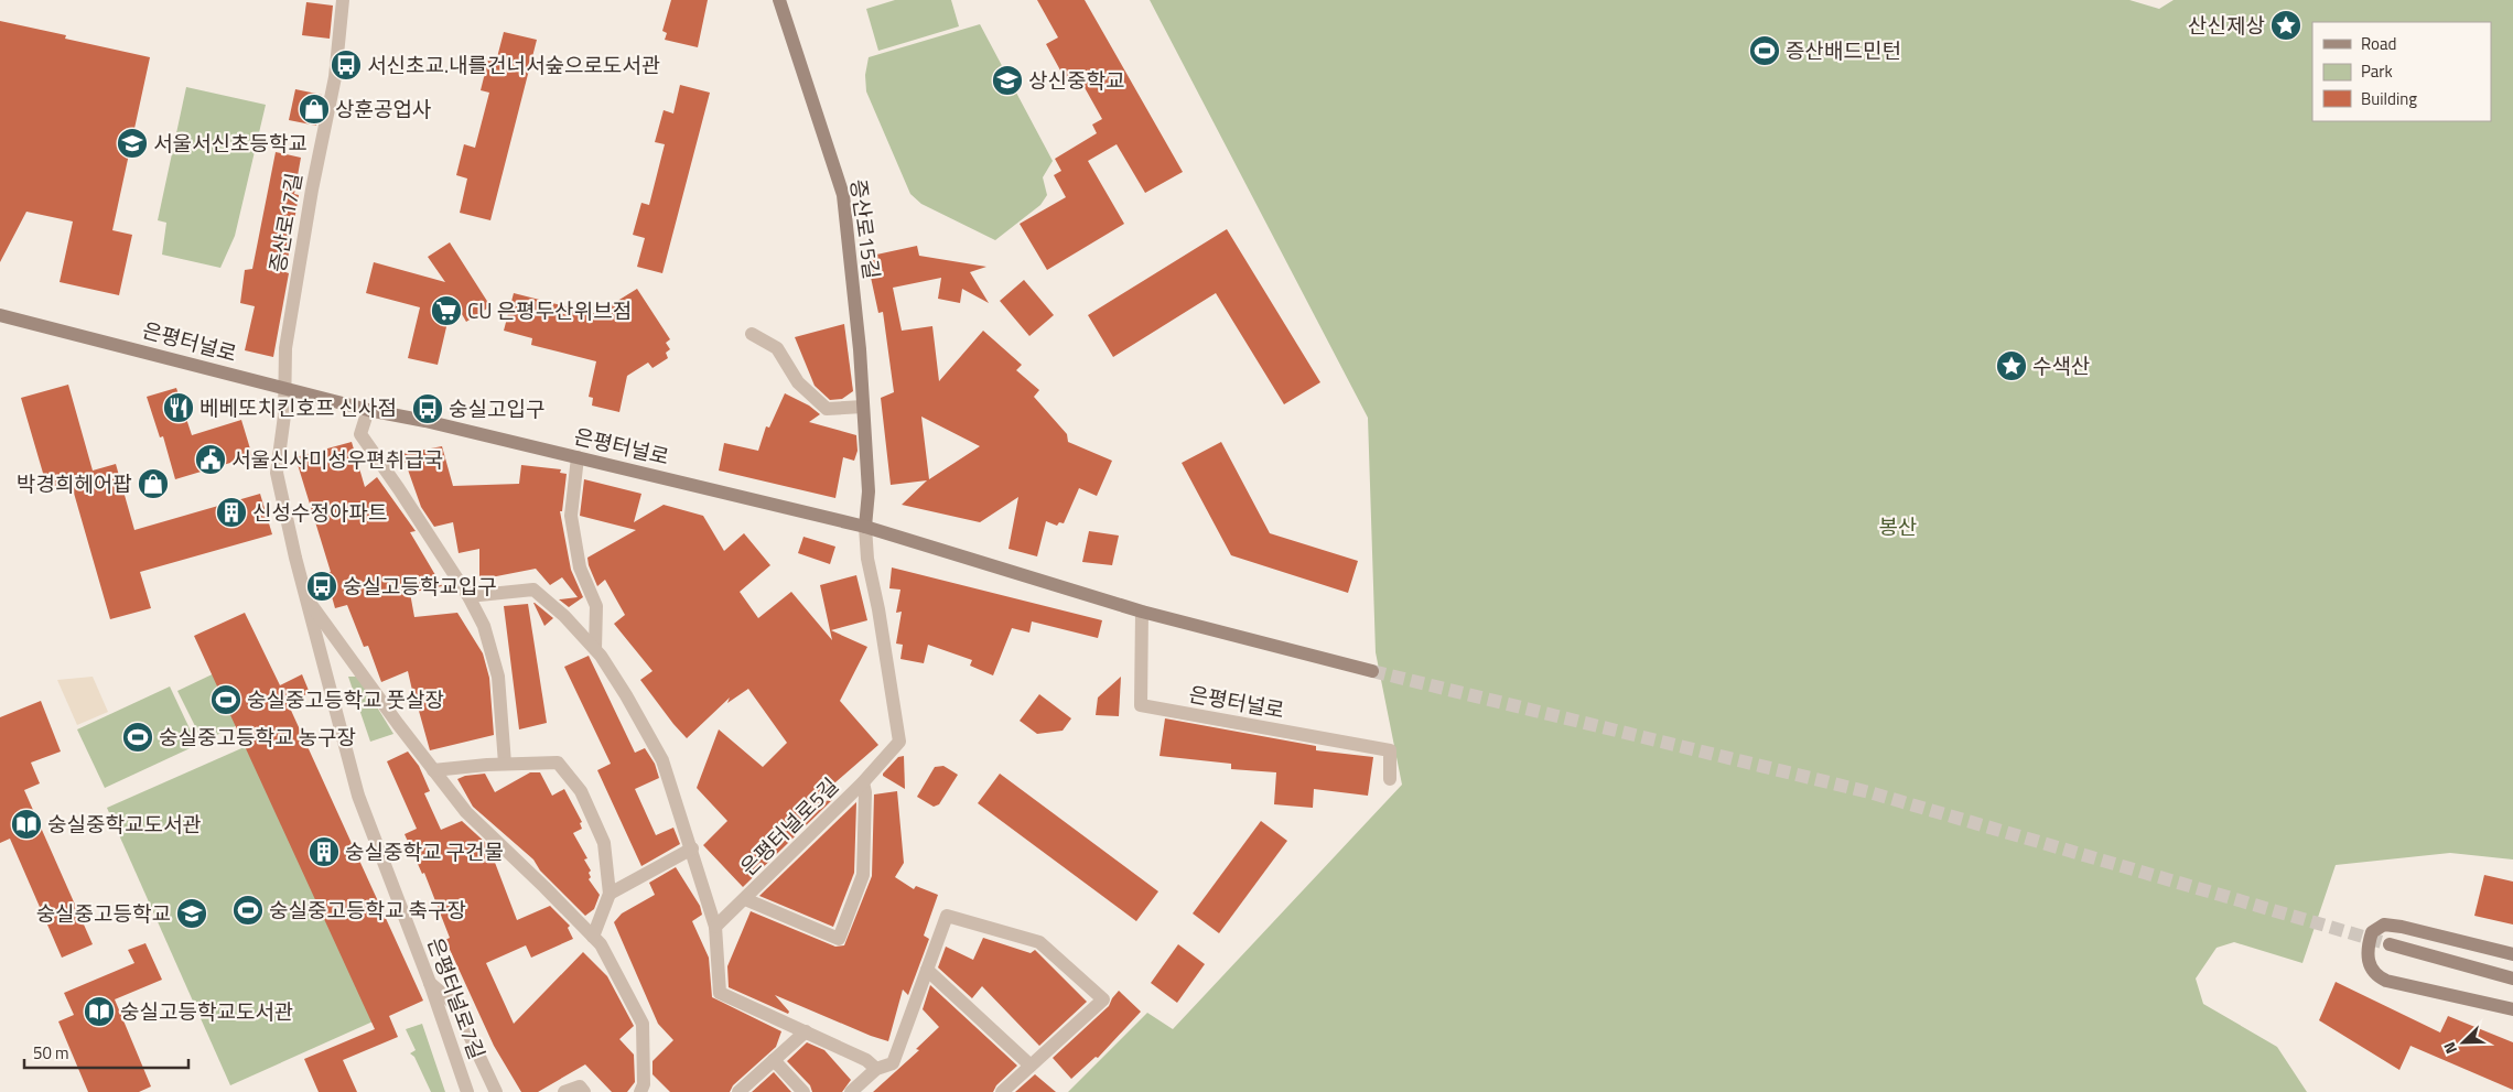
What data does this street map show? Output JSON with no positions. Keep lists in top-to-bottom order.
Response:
{
  "streets": {
    "main road": ["증산로15길", "은평터널로"],
    "street": ["증산로17길", "은평터널로5길", "은평터널로7길"]
  },
  "crossings": [
    ["증산로17길", "은평터널로"],
    ["증산로17길", "은평터널로7길"],
    ["증산로15길", "은평터널로"],
    ["은평터널로", "은평터널로7길"]
  ],
  "parks": ["봉산"],
  "places": {
    "place": ["산신제상", "수색산"],
    "sports": [
      "증산배드민턴",
      "숭실중고등학교 풋살장",
      "숭실중고등학교 농구장",
      "숭실중고등학교 축구장"
    ],
    "bus stop": ["서신초교.내를건너서숲으로도서관", "숭실고입구", "숭실고등학교입구"],
    "school or university": ["상신중학교", "서울서신초등학교", "숭실중고등학교"],
    "shop": ["상훈공업사", "박경희헤어팝"],
    "supermarket": ["CU 은평두산위브점"],
    "restaurant": ["베베또치킨호프 신사점"],
    "public building": ["서울신사미성우편취급국"],
    "building": ["신성수정아파트", "숭실중학교 구건물"],
    "library": ["숭실중학교도서관", "숭실고등학교도서관"]
  },
  "legend": ["Road", "Park", "Building"],
  "scale_bar": "50 m",
  "north": "bottom left"
}
